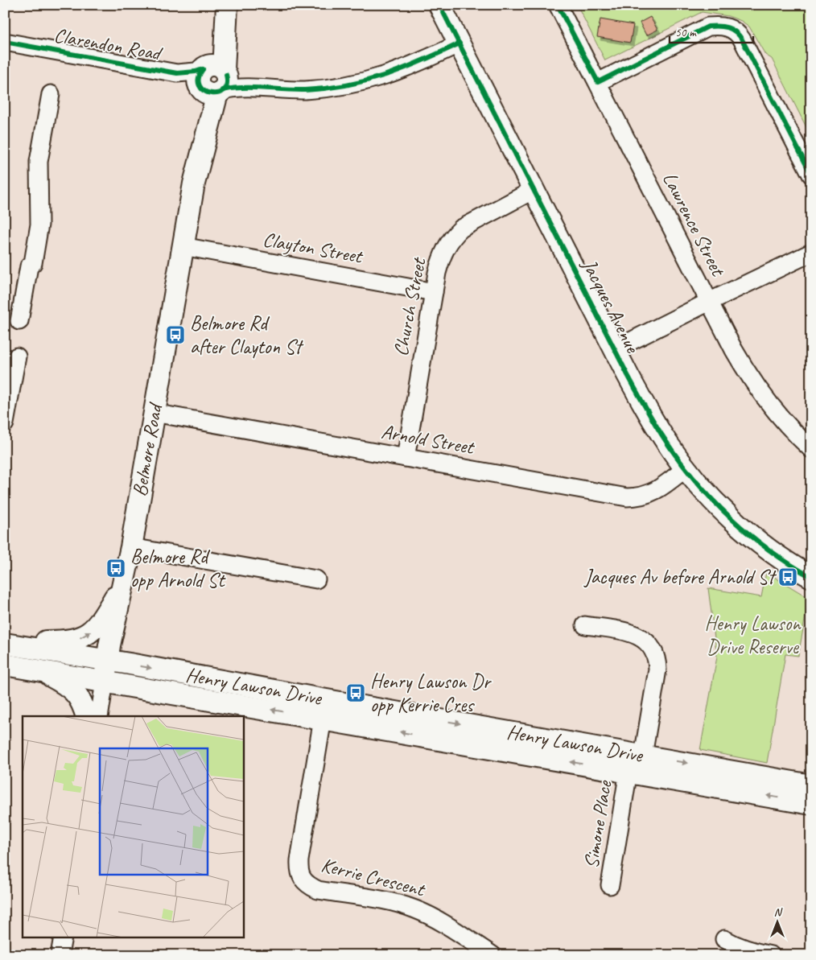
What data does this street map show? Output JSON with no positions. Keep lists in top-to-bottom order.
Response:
{
  "streets": {
    "main road": ["Jacques Avenue", "Belmore Road", "Henry Lawson Drive"],
    "street": [
      "Clarendon Road",
      "Lawrence Street",
      "Clayton Street",
      "Church Street",
      "Arnold Street",
      "Simone Place",
      "Kerrie Crescent"
    ]
  },
  "crossings": [
    ["Clarendon Road", "Jacques Avenue"],
    ["Clarendon Road", "Belmore Road"],
    ["Clayton Street", "Church Street"],
    ["Clayton Street", "Belmore Road"],
    ["Jacques Avenue", "Church Street"],
    ["Jacques Avenue", "Arnold Street"],
    ["Church Street", "Arnold Street"],
    ["Arnold Street", "Belmore Road"],
    ["Belmore Road", "Henry Lawson Drive"],
    ["Henry Lawson Drive", "Simone Place"],
    ["Henry Lawson Drive", "Kerrie Crescent"]
  ],
  "parks": ["Henry Lawson Drive Reserve"],
  "places": {
    "bus stop": [
      "Belmore Rd after Clayton St",
      "Belmore Rd opp Arnold St",
      "Jacques Av before Arnold St",
      "Henry Lawson Dr opp Kerrie Cres"
    ]
  },
  "scale_bar": "50 m",
  "north": "top"
}
